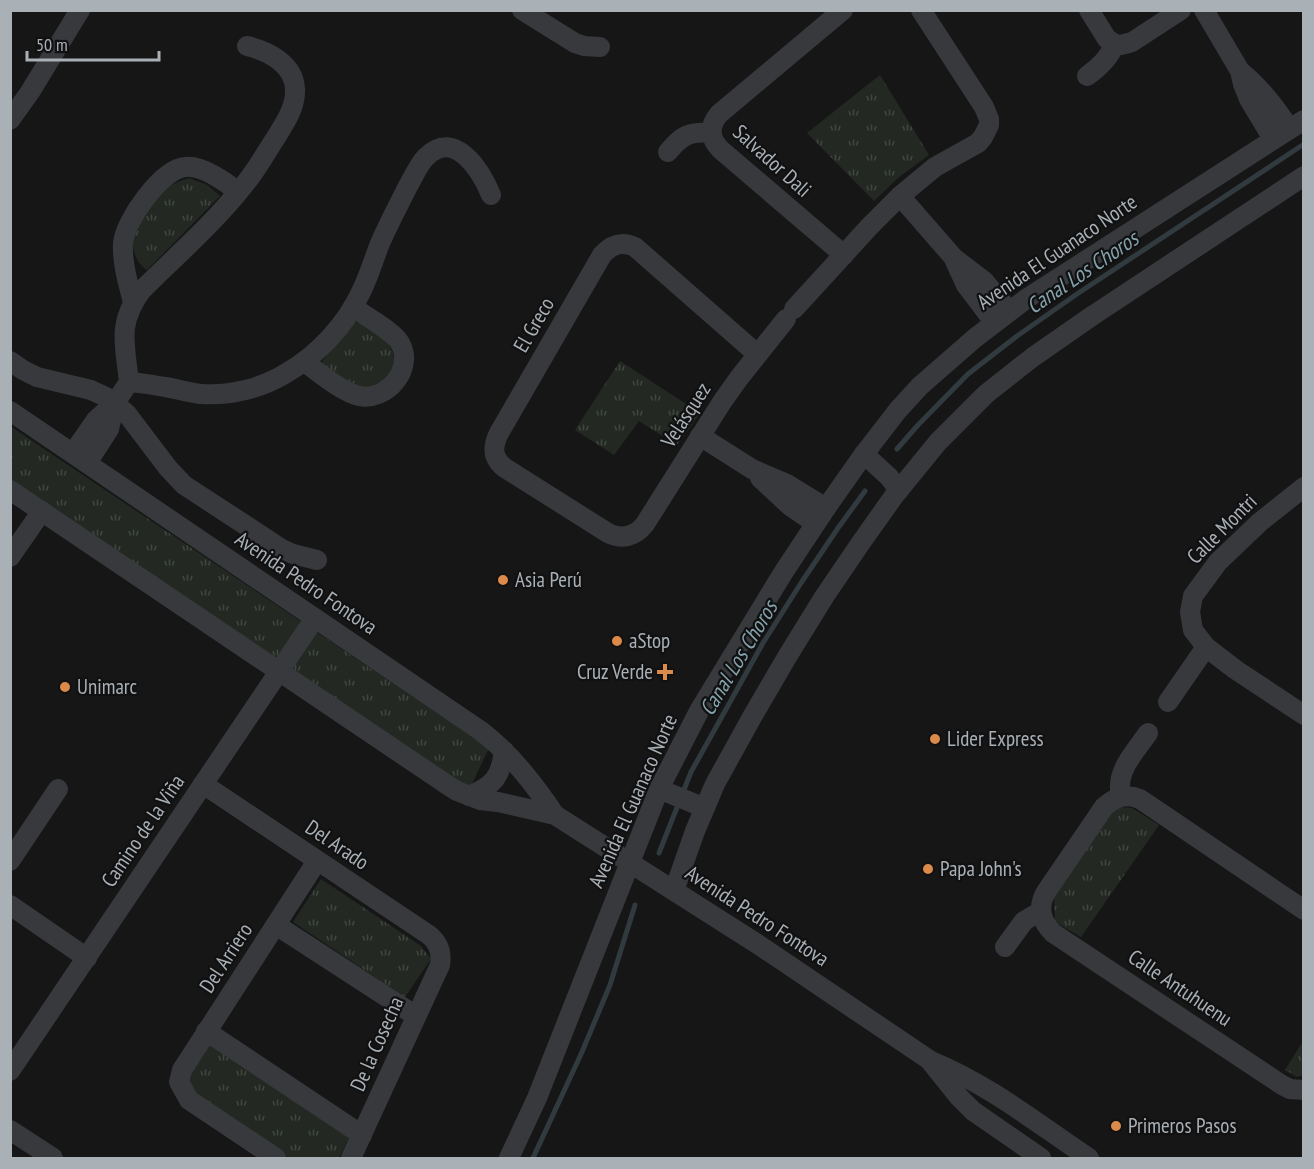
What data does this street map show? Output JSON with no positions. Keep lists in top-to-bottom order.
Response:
{
  "streets": {
    "street": [
      "Salvador Dali",
      "Avenida El Guanaco Norte",
      "El Greco",
      "Velásquez",
      "Calle Montri",
      "Avenida Pedro Fontova",
      "Camino de la Viña",
      "Del Arado",
      "Del Arriero",
      "Calle Antuhuenu",
      "De la Cosecha"
    ]
  },
  "crossings": [
    ["Salvador Dali", "Velásquez"],
    ["Avenida El Guanaco Norte", "Avenida Pedro Fontova"],
    ["El Greco", "Velásquez"],
    ["Avenida Pedro Fontova", "Camino de la Viña"],
    ["Camino de la Viña", "Del Arado"],
    ["Del Arado", "Del Arriero"],
    ["Del Arado", "De la Cosecha"]
  ],
  "water": ["Canal Los Choros"],
  "places": {
    "other": [
      "Asia Perú",
      "aStop",
      "Unimarc",
      "Lider Express",
      "Papa John's",
      "Primeros Pasos"
    ],
    "health": ["Cruz Verde"]
  },
  "scale_bar": "50 m"
}
